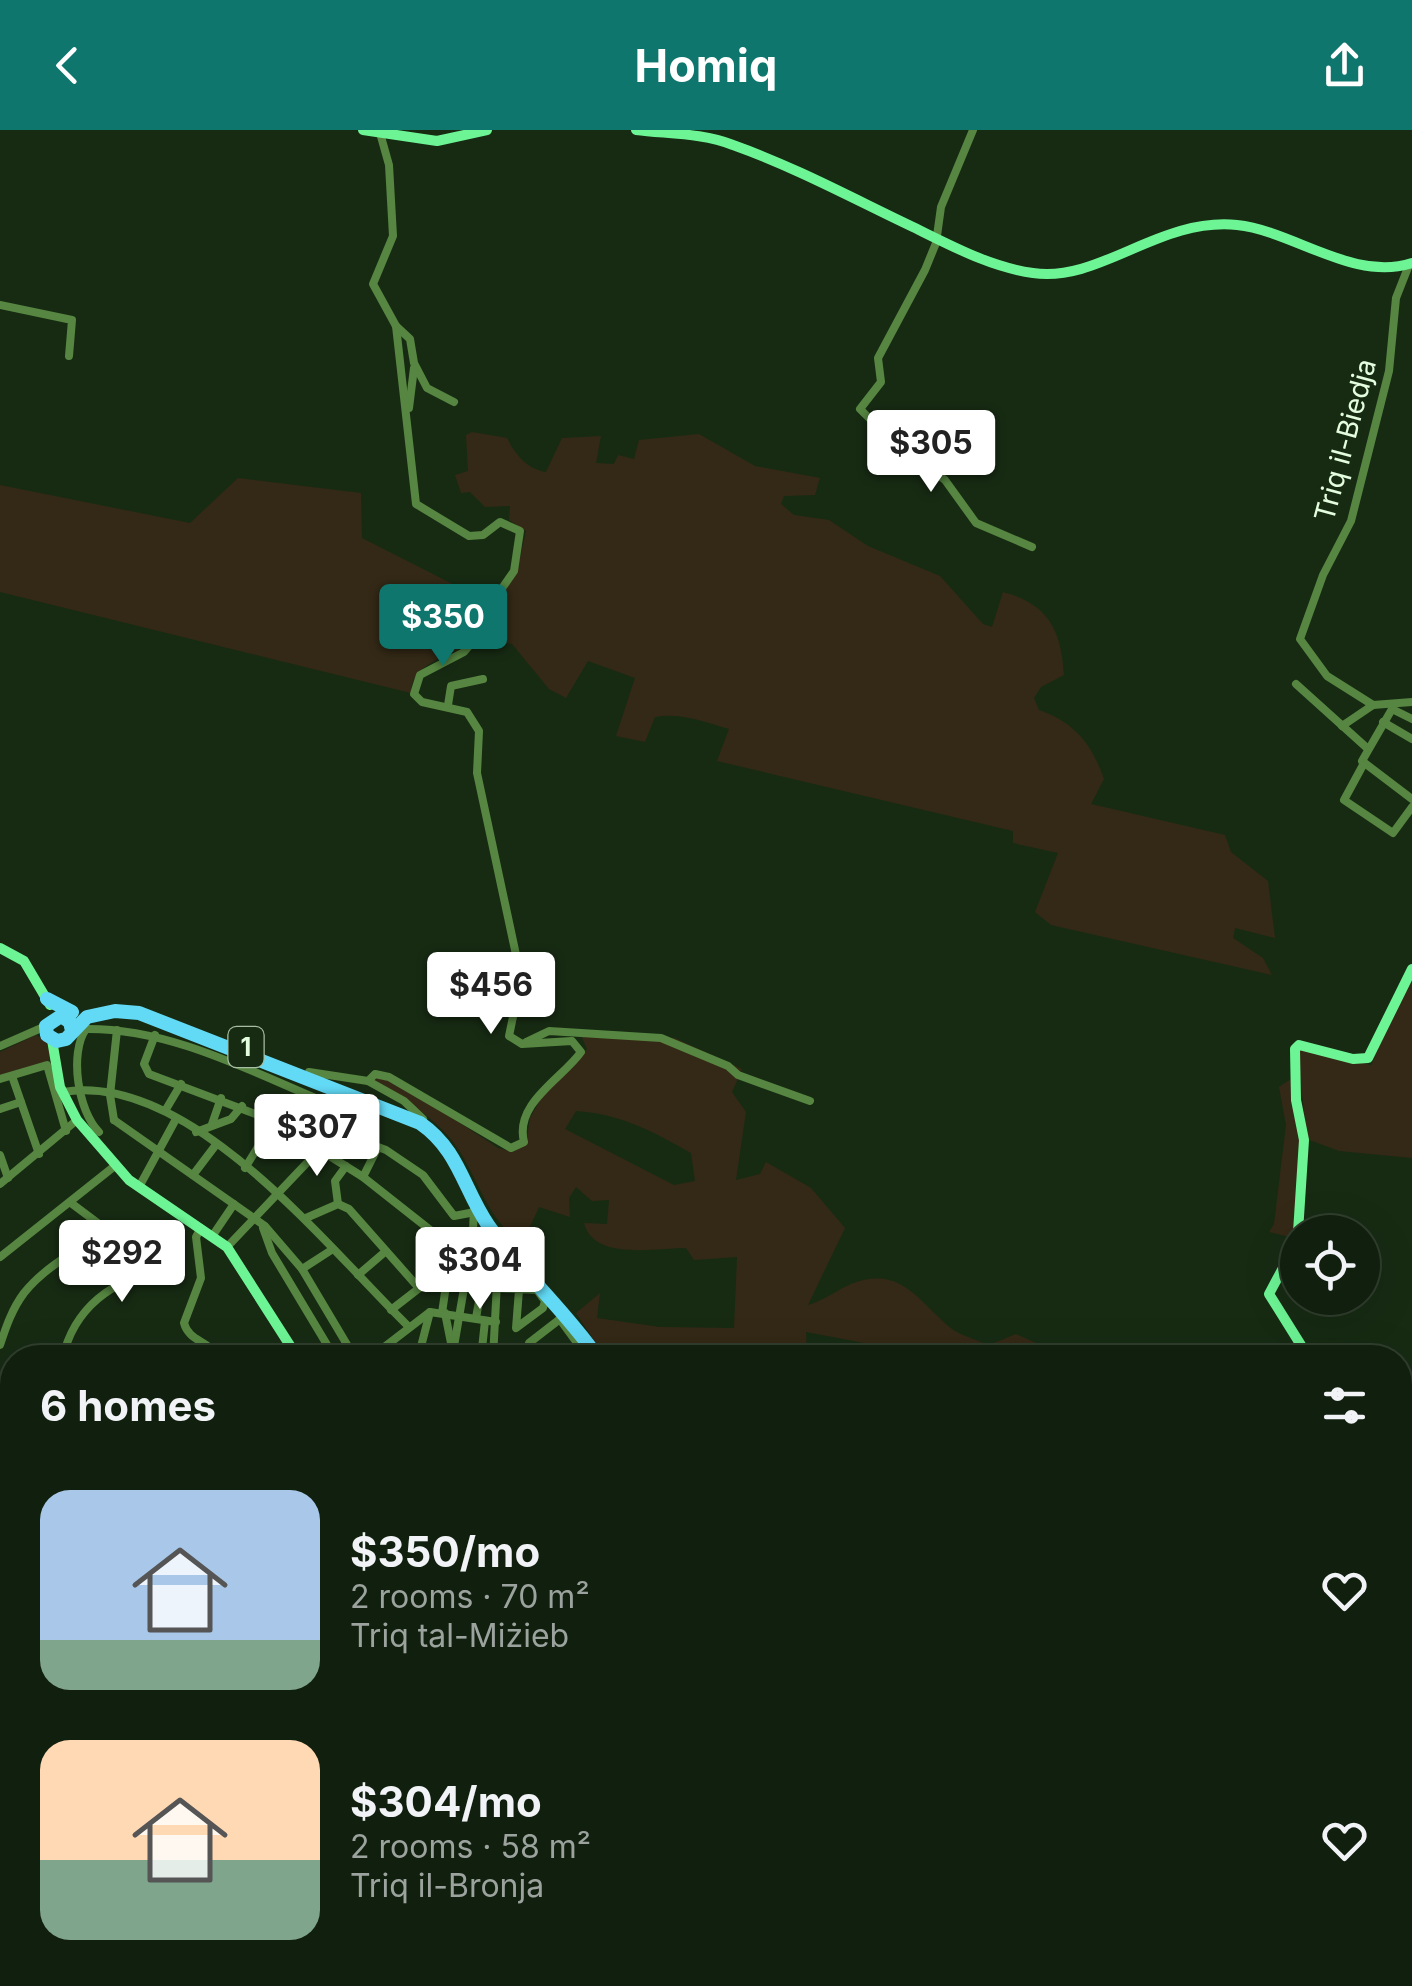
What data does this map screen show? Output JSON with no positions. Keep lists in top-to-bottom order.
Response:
{
  "streets": {
    "highway": ["1"],
    "street": ["Triq il-Biedja"]
  },
  "page": {
    "header": "Homiq",
    "price": [
      "$305",
      "$350",
      "$456",
      "$307",
      "$292",
      "$304"
    ],
    "heading": "6 homes",
    "list": [
      {
        "name": "$350/mo",
        "note": "2 rooms · 70 m² · Triq tal-Miżieb"
      },
      {
        "name": "$304/mo",
        "note": "2 rooms · 58 m² · Triq il-Bronja"
      }
    ]
  }
}
